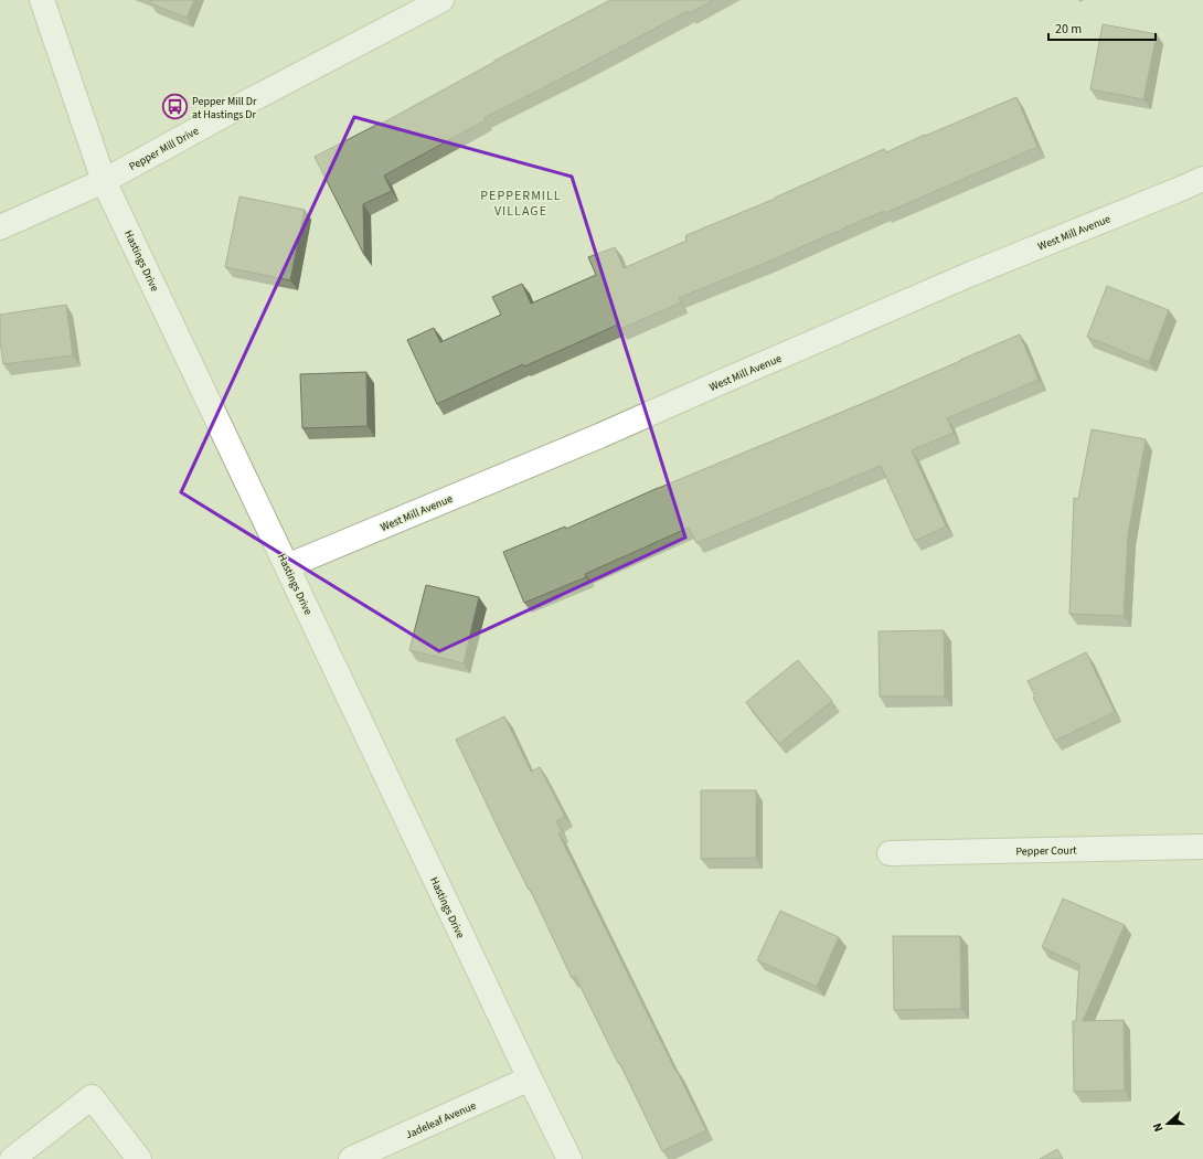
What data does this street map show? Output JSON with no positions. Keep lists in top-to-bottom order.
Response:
{
  "streets": {
    "street": [
      "Pepper Mill Drive",
      "West Mill Avenue",
      "Hastings Drive",
      "Pepper Court",
      "Jadeleaf Avenue"
    ]
  },
  "crossings": [
    ["Pepper Mill Drive", "Hastings Drive"],
    ["West Mill Avenue", "Hastings Drive"],
    ["Hastings Drive", "Jadeleaf Avenue"]
  ],
  "districts": ["PEPPERMILL VILLAGE"],
  "places": {
    "bus stop": ["Pepper Mill Dr at Hastings Dr"]
  },
  "scale_bar": "20 m",
  "north": "left"
}
